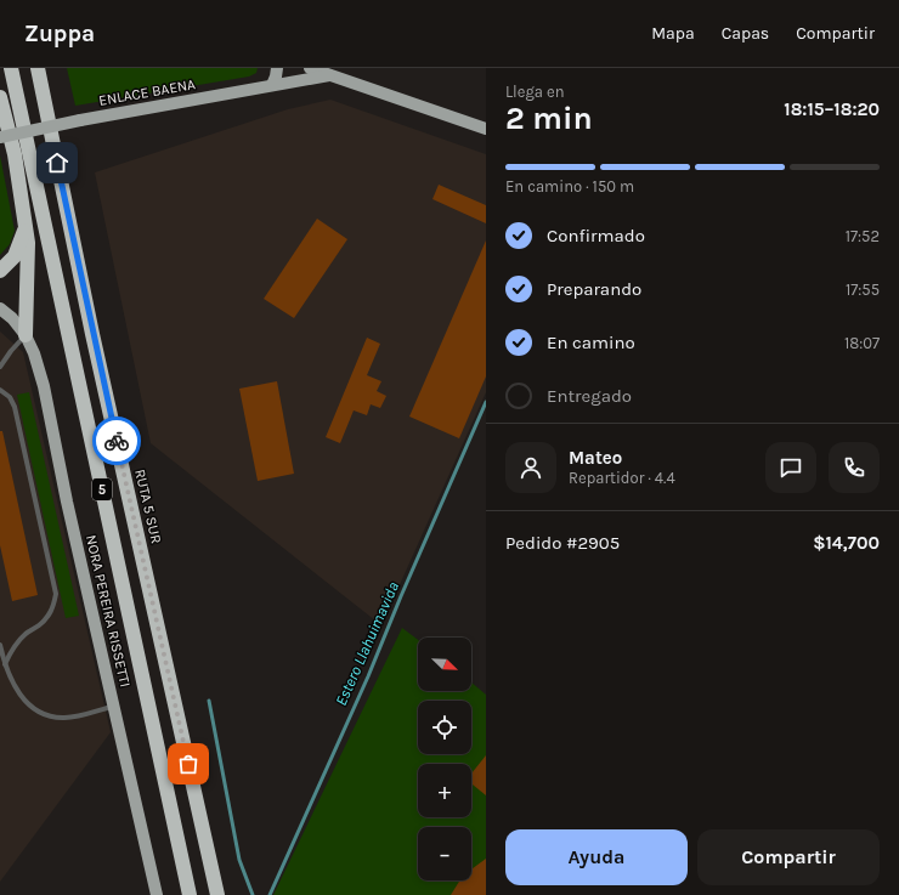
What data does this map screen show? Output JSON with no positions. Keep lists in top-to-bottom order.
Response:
{
  "streets": {
    "highway": ["5", "RUTA 5 SUR"],
    "main road": ["ENLACE BAENA", "NORA PEREIRA RISSETTI"]
  },
  "water": ["Estero Llahuimavida"],
  "north": "bottom right",
  "page": {
    "header": "Zuppa",
    "nav": ["Mapa", "Capas", "Compartir"],
    "heading": ["2 min", "Llega en", "18:15–18:20"],
    "panel": [
      "Mateo",
      "Repartidor · 4.4",
      "Pedido #2905",
      "$14,700"
    ],
    "bar": "En camino · 150 m",
    "list": [
      ["Confirmado", "17:52"],
      ["Preparando", "17:55"],
      ["En camino", "18:07"],
      "Entregado"
    ],
    "map_buttons": ["+", "−"],
    "buttons": ["Ayuda", "Compartir"]
  }
}
